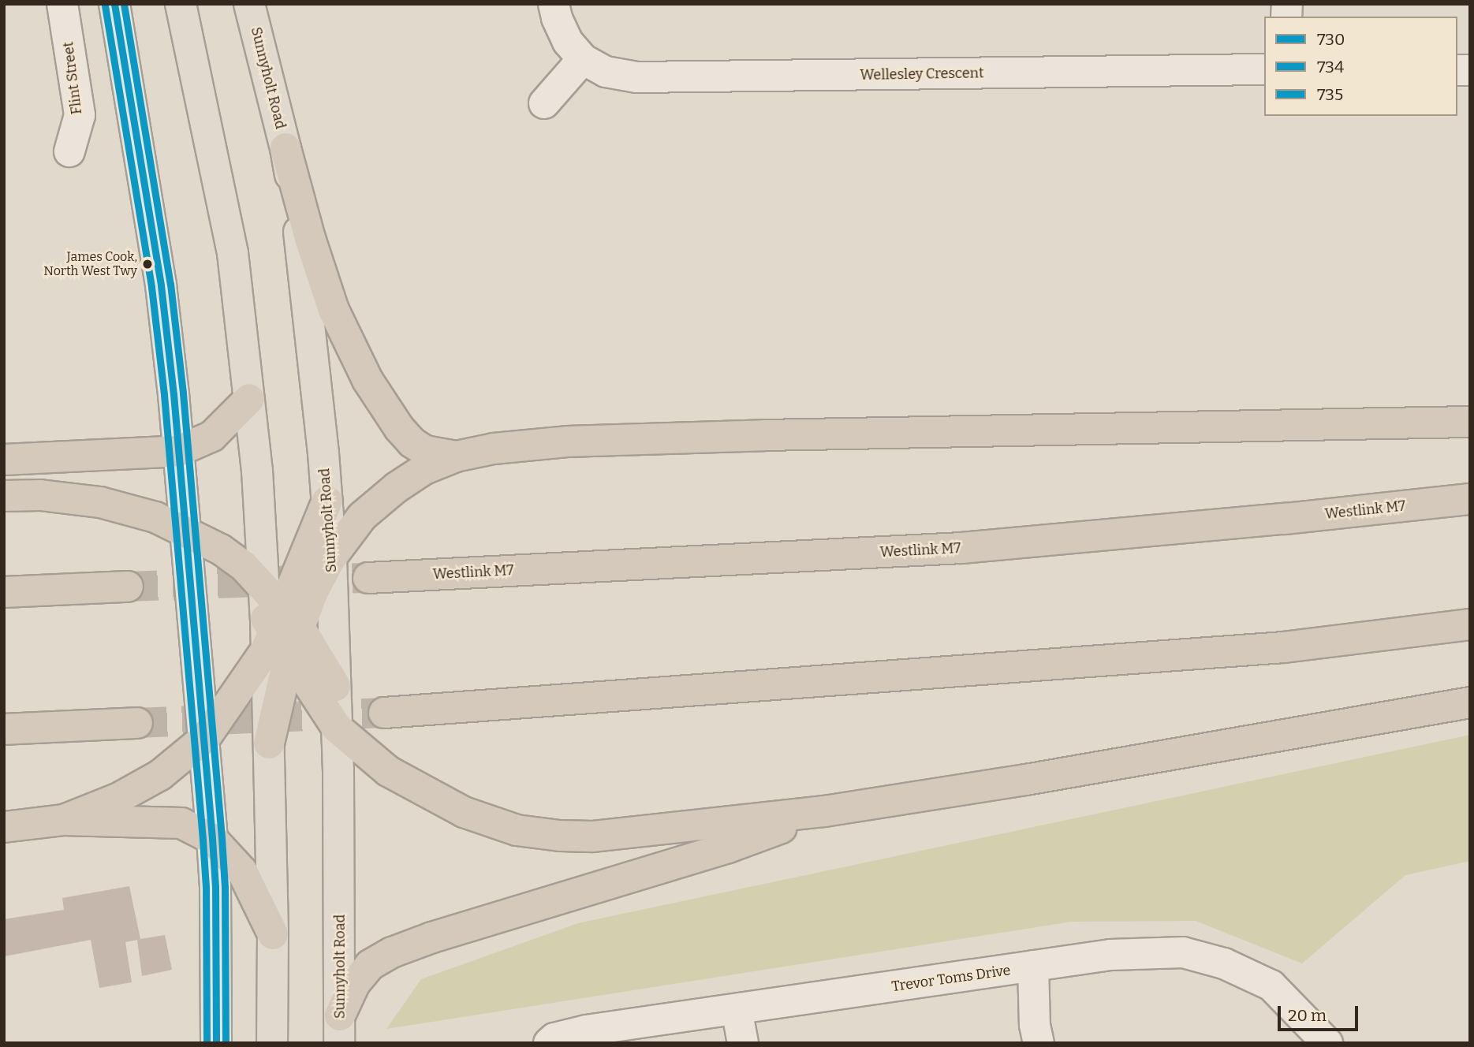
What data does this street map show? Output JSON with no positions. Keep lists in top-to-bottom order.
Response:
{
  "streets": {
    "highway": ["Westlink M7"],
    "main road": ["Sunnyholt Road"],
    "street": ["Wellesley Crescent", "Flint Street", "Trevor Toms Drive"]
  },
  "places": ["James Cook, North West Twy"],
  "lines": ["transit line 730", "transit line 735", "transit line 734"],
  "legend": ["730", "734", "735"],
  "scale_bar": "20 m"
}
